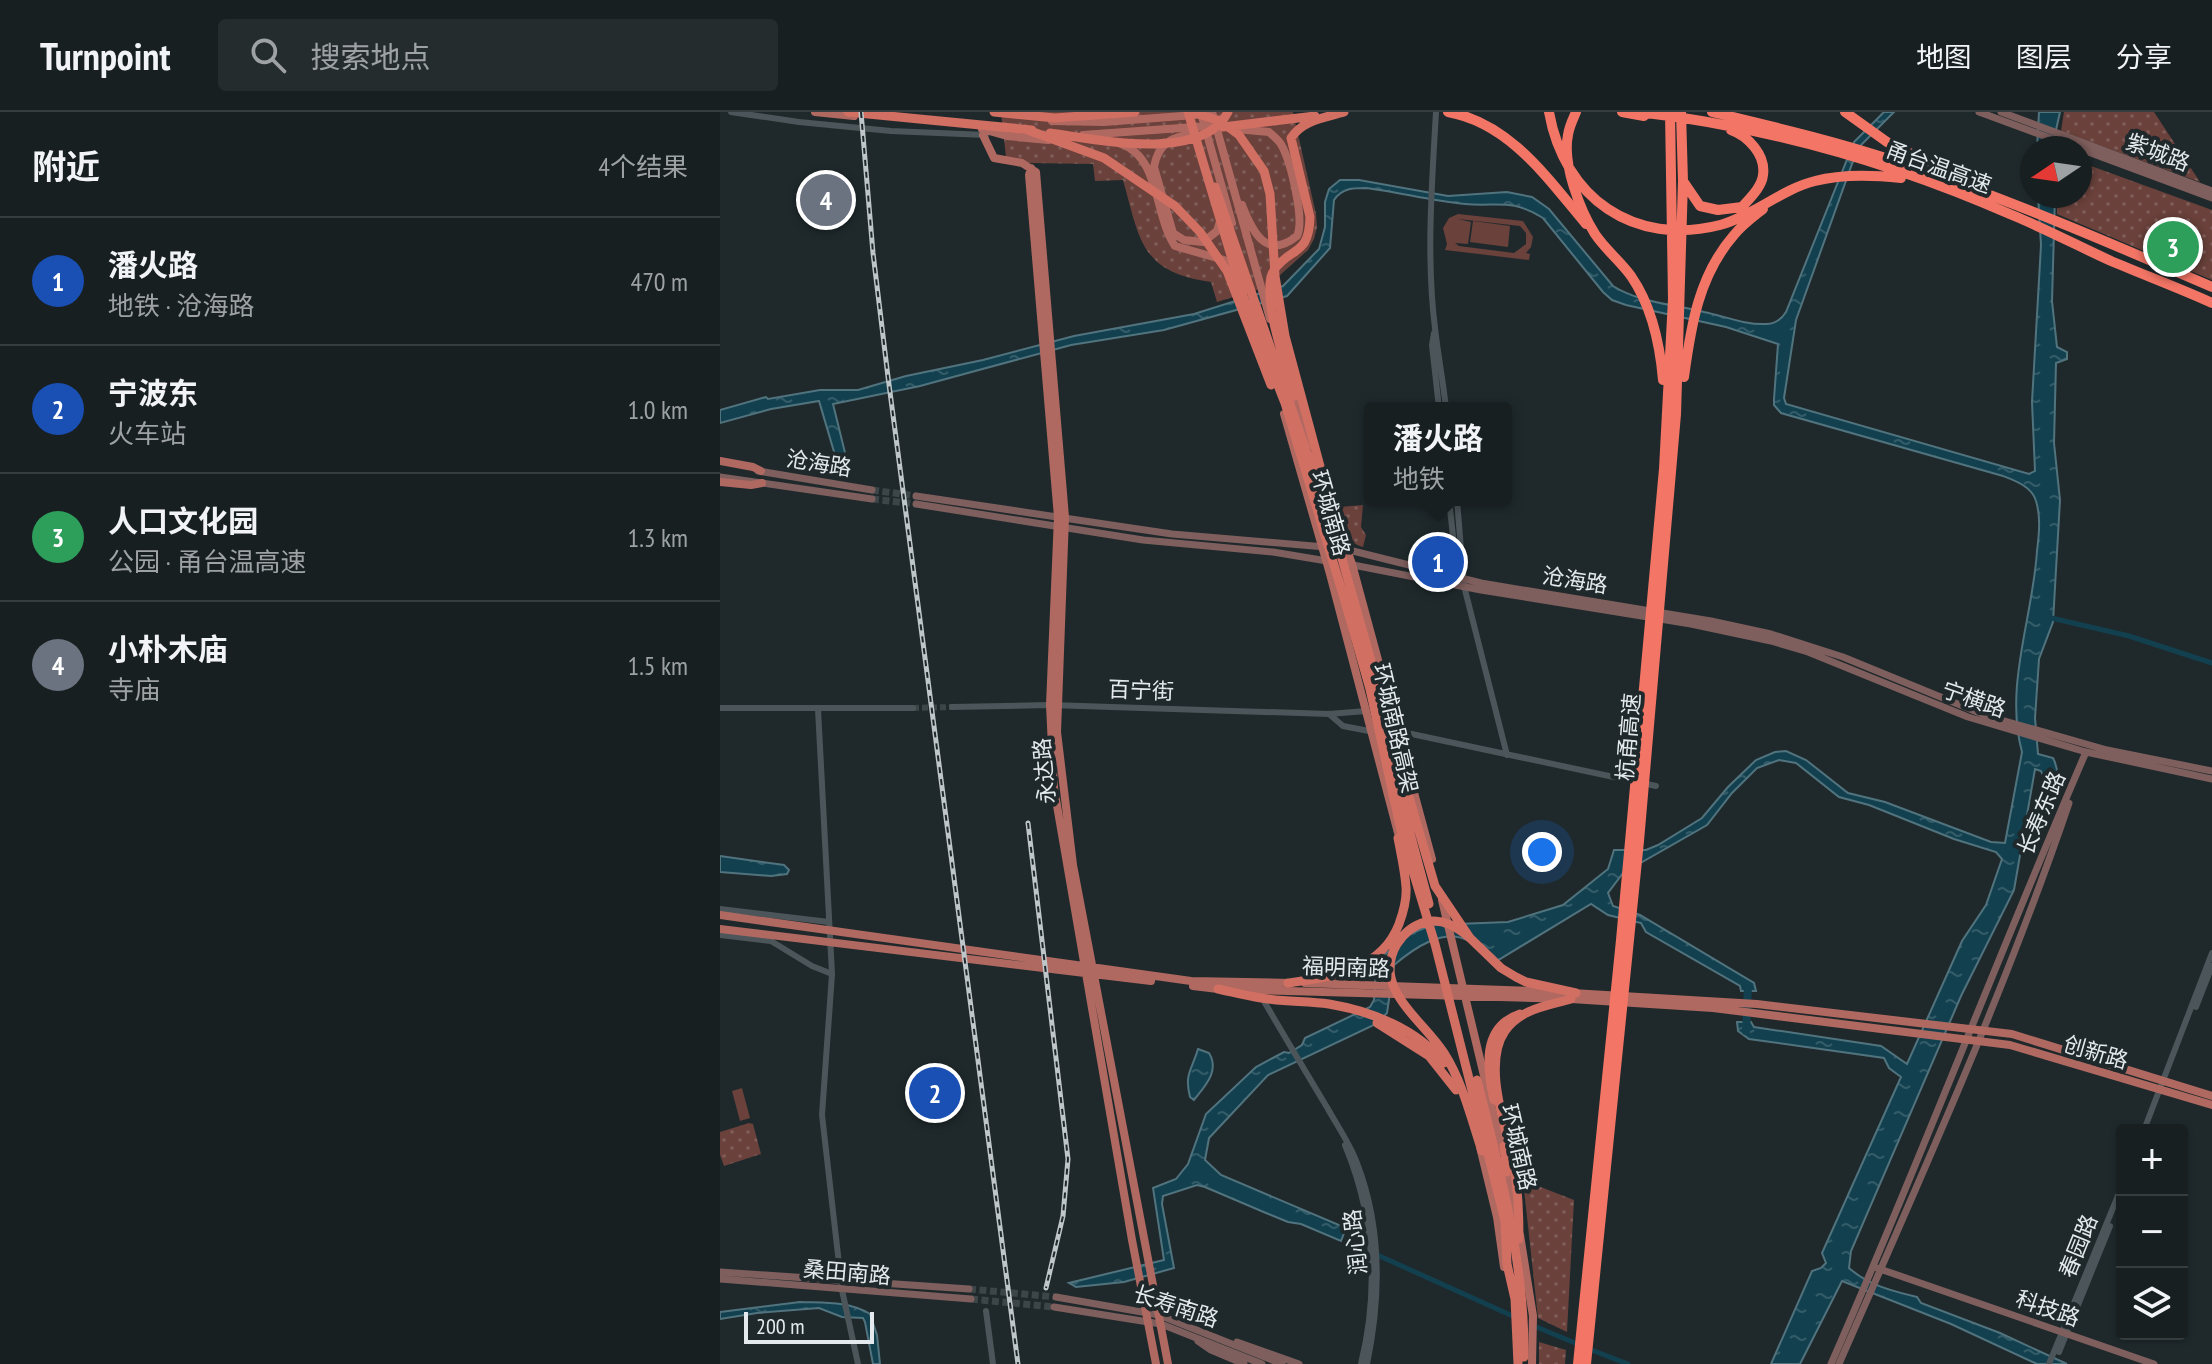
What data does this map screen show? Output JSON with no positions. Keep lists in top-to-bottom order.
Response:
{
  "streets": {
    "highway": ["甬台温高速", "环城南路高架", "杭甬高速"],
    "main road": [
      "紫城路",
      "沧海路",
      "环城南路",
      "宁横路",
      "永达路",
      "长寿东路",
      "福明南路",
      "创新路",
      "桑田南路",
      "长寿南路",
      "科技路"
    ],
    "street": ["百宁街", "润心路", "春园路"]
  },
  "crossings": [
    ["沧海路", "环城南路"],
    ["沧海路", "宁横路"],
    ["沧海路", "永达路"],
    ["沧海路", "长寿东路"],
    ["环城南路", "百宁街"],
    ["环城南路", "环城南路高架"],
    ["百宁街", "永达路"],
    ["永达路", "长寿南路"],
    ["长寿东路", "福明南路"],
    ["长寿东路", "创新路"],
    ["长寿东路", "科技路"],
    ["福明南路", "创新路"],
    ["春园路", "科技路"]
  ],
  "scale_bar": "200 m",
  "north": "left",
  "page": {
    "header": "Turnpoint",
    "search": "搜索地点",
    "nav": ["地图", "图层", "分享"],
    "heading": ["附近", "4个结果"],
    "pins": [
      "4",
      "3",
      "1",
      "2"
    ],
    "list": [
      {
        "mark": "1",
        "name": "潘火路",
        "note": "地铁 · 沧海路",
        "value": "470 m"
      },
      {
        "mark": "2",
        "name": "宁波东",
        "note": "火车站",
        "value": "1.0 km"
      },
      {
        "mark": "3",
        "name": "人口文化园",
        "note": "公园 · 甬台温高速",
        "value": "1.3 km"
      },
      {
        "mark": "4",
        "name": "小朴木庙",
        "note": "寺庙",
        "value": "1.5 km"
      }
    ],
    "popup": ["潘火路", "地铁"],
    "map_buttons": ["+", "−"],
    "scale": "200 m"
  }
}
